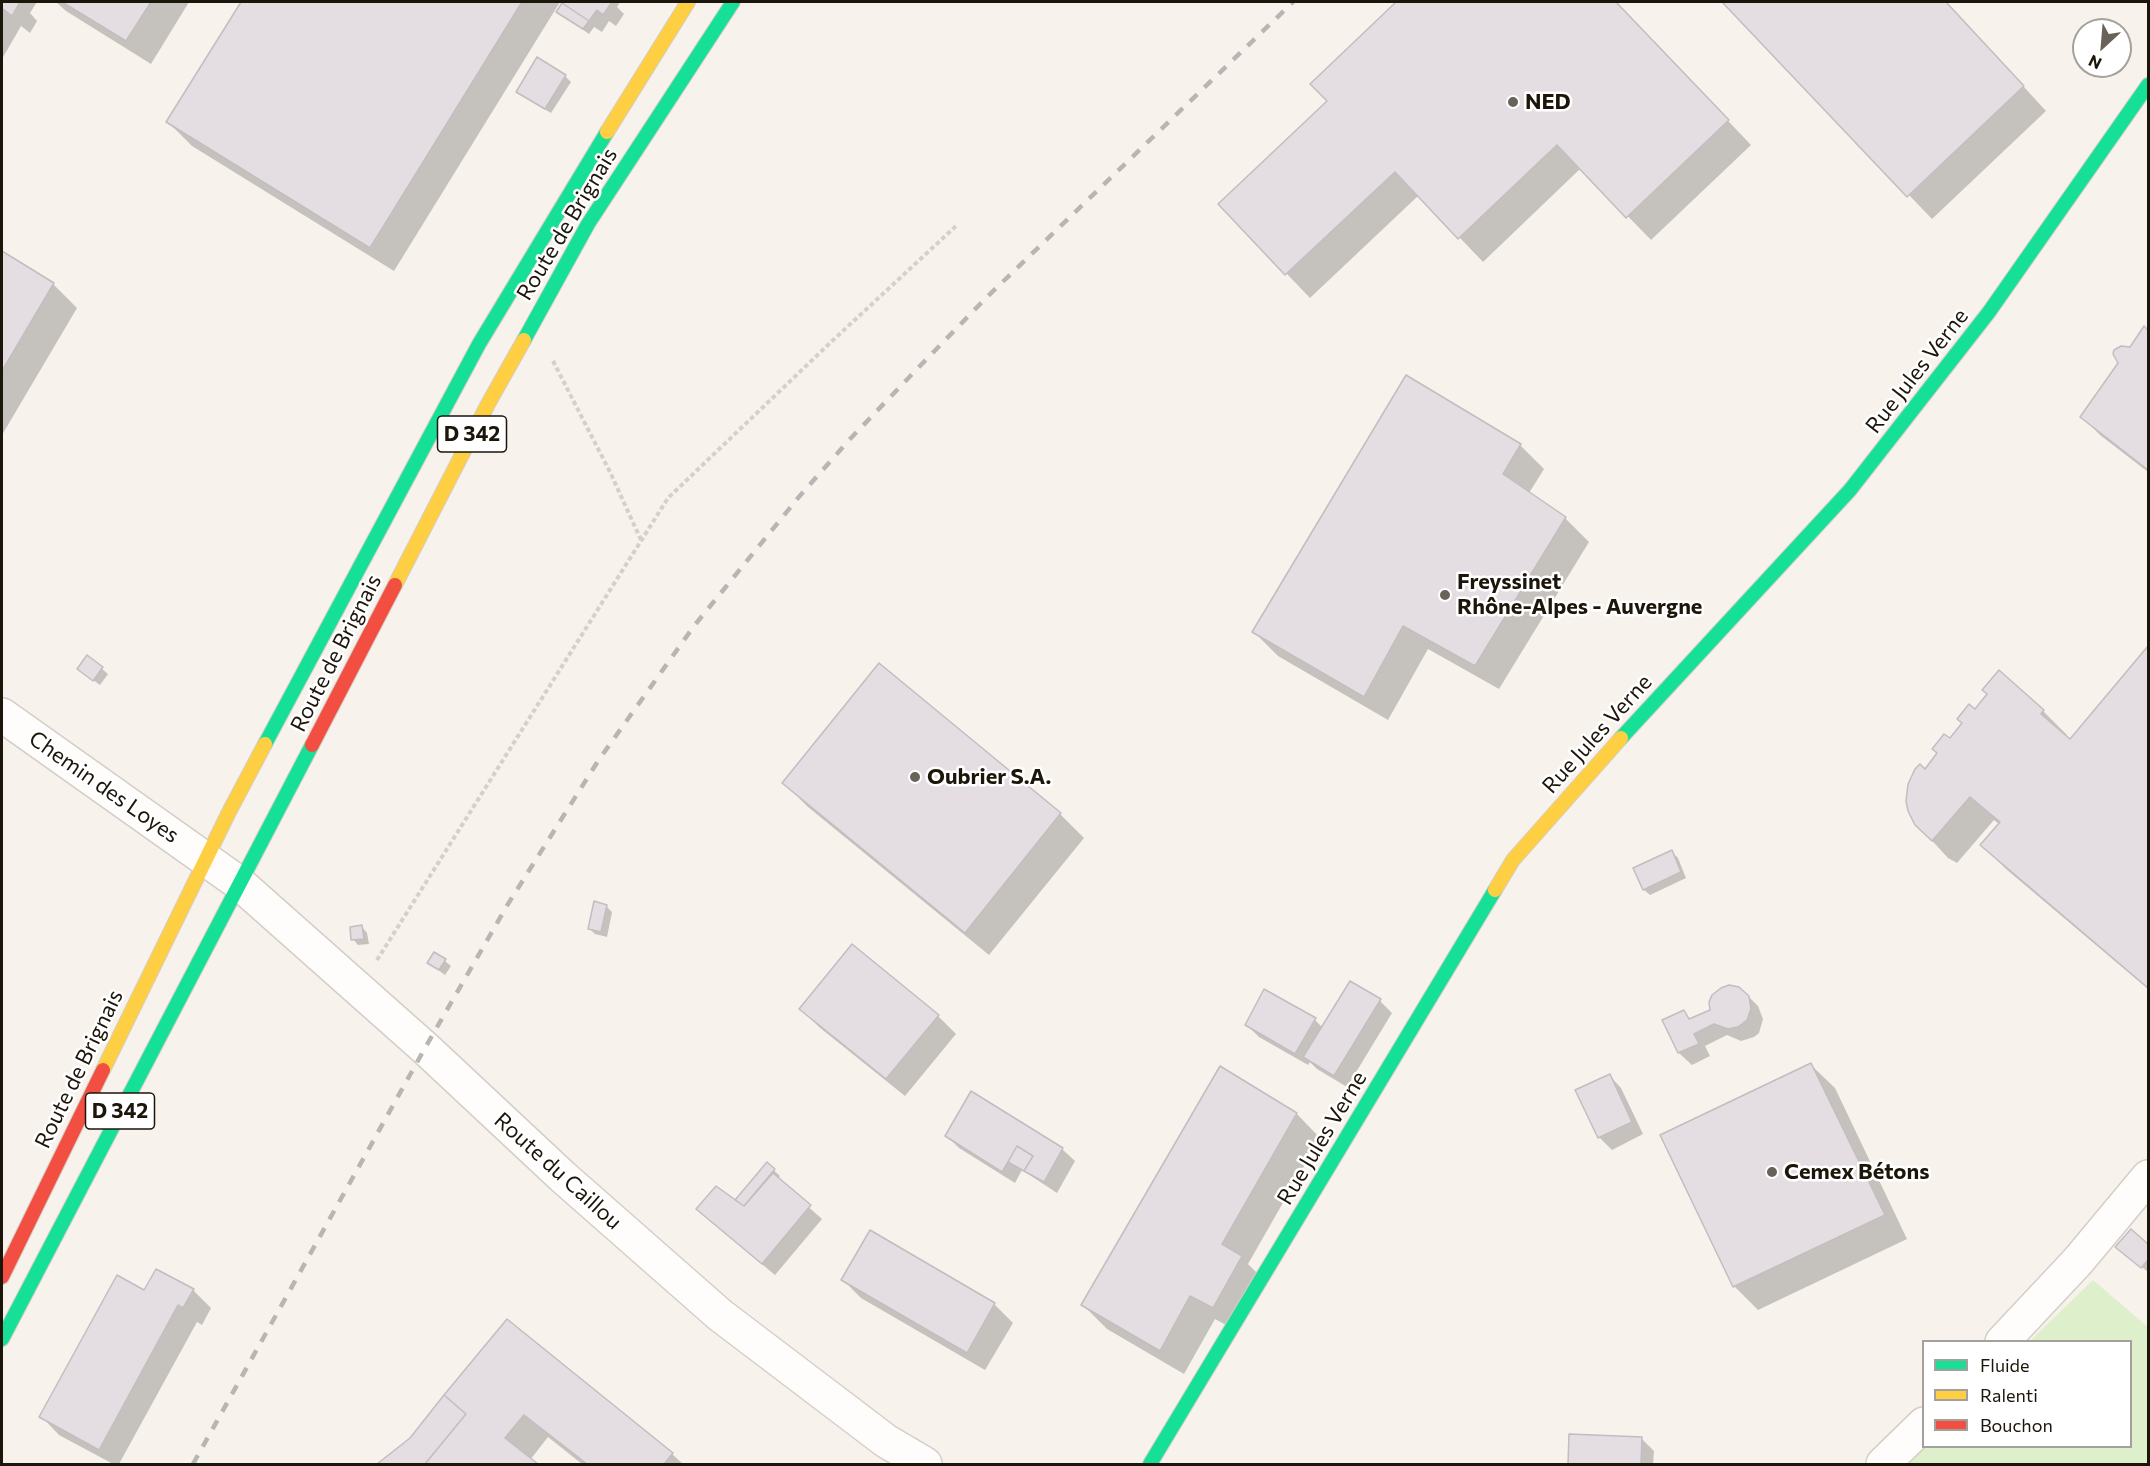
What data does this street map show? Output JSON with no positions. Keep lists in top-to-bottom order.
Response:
{
  "streets": {
    "main road": ["Route de Brignais", "Rue Jules Verne", "D 342"],
    "street": ["Chemin des Loyes", "Route du Caillou"]
  },
  "crossings": [
    ["Route de Brignais", "Chemin des Loyes"],
    ["Route de Brignais", "Route du Caillou"],
    ["Chemin des Loyes", "Route du Caillou"]
  ],
  "places": [
    "NED",
    "Freyssinet Rhône-Alpes - Auvergne",
    "Oubrier S.A.",
    "Cemex Bétons"
  ],
  "legend": ["Fluide", "Ralenti", "Bouchon"],
  "north": "bottom left"
}
